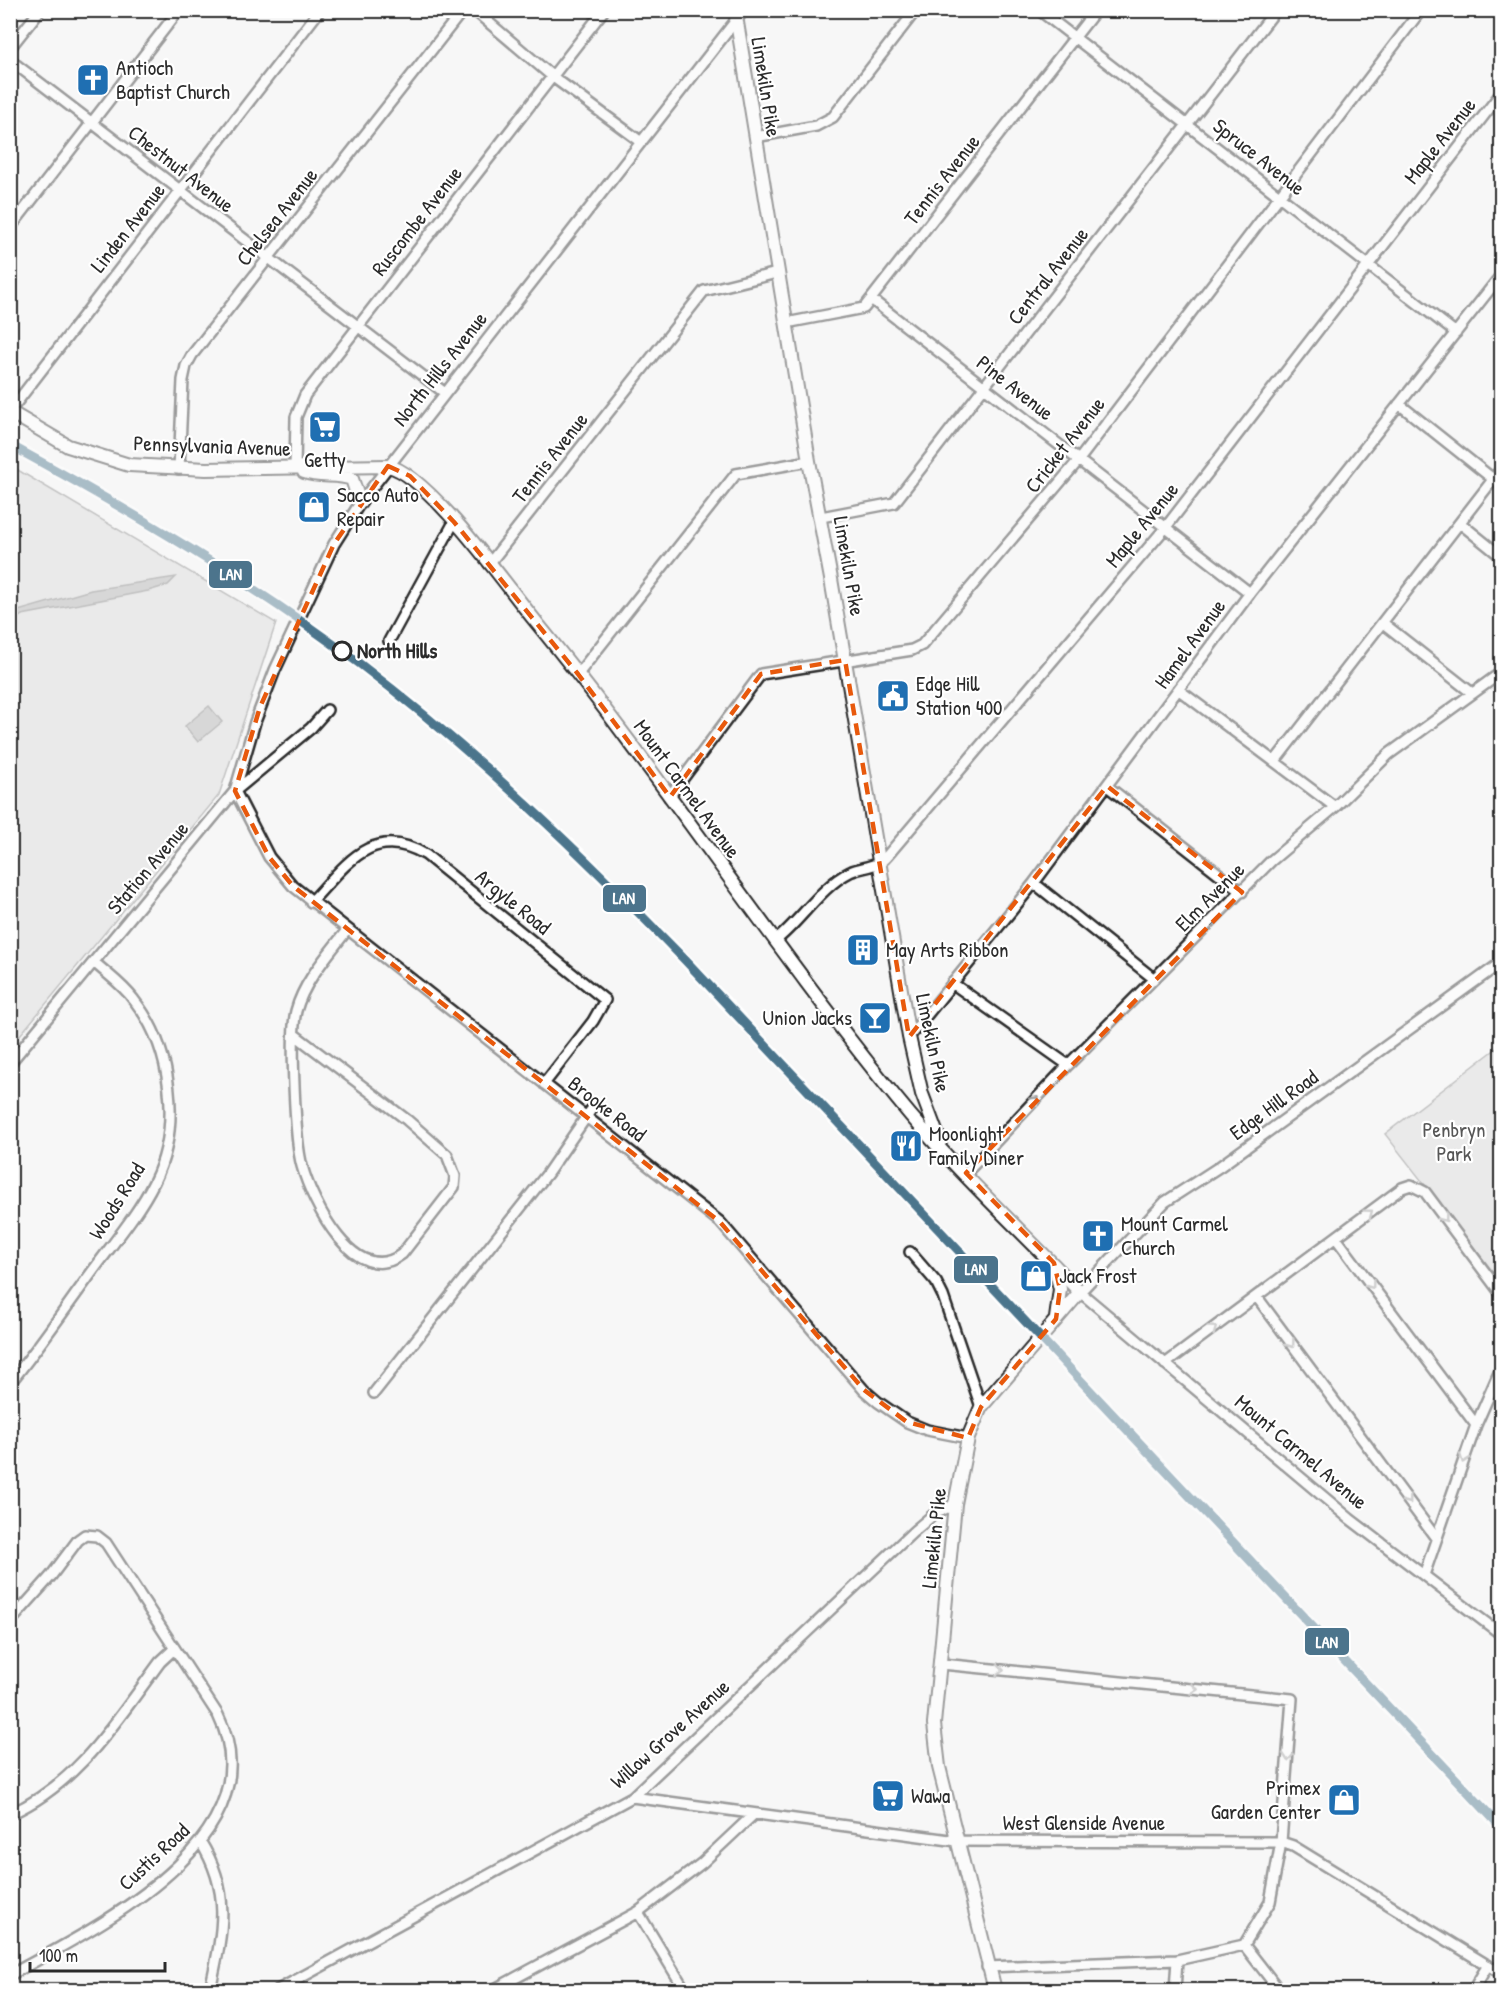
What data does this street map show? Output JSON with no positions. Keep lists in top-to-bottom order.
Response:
{
  "streets": {
    "main road": ["Limekiln Pike", "Pennsylvania Avenue", "Mount Carmel Avenue"],
    "street": [
      "Maple Avenue",
      "Spruce Avenue",
      "Chestnut Avenue",
      "Tennis Avenue",
      "Chelsea Avenue",
      "Ruscombe Avenue",
      "Linden Avenue",
      "Central Avenue",
      "North Hills Avenue",
      "Pine Avenue",
      "Cricket Avenue",
      "Hamel Avenue",
      "Station Avenue",
      "Elm Avenue",
      "Argyle Road",
      "Edge Hill Road",
      "Brooke Road",
      "Woods Road",
      "Willow Grove Avenue",
      "West Glenside Avenue",
      "Custis Road"
    ]
  },
  "crossings": [
    ["Limekiln Pike", "Maple Avenue"],
    ["Limekiln Pike", "Tennis Avenue"],
    ["Limekiln Pike", "Central Avenue"],
    ["Limekiln Pike", "North Hills Avenue"],
    ["Limekiln Pike", "Cricket Avenue"],
    ["Limekiln Pike", "Hamel Avenue"],
    ["Limekiln Pike", "Mount Carmel Avenue"],
    ["Limekiln Pike", "Elm Avenue"],
    ["Limekiln Pike", "Edge Hill Road"],
    ["Limekiln Pike", "Brooke Road"],
    ["Limekiln Pike", "Willow Grove Avenue"],
    ["Limekiln Pike", "West Glenside Avenue"],
    ["Maple Avenue", "Spruce Avenue"],
    ["Maple Avenue", "Pine Avenue"],
    ["Spruce Avenue", "Tennis Avenue"],
    ["Spruce Avenue", "Central Avenue"],
    ["Spruce Avenue", "Cricket Avenue"],
    ["Spruce Avenue", "Hamel Avenue"],
    ["Chestnut Avenue", "Chelsea Avenue"],
    ["Chestnut Avenue", "Ruscombe Avenue"],
    ["Chestnut Avenue", "Linden Avenue"],
    ["Chestnut Avenue", "North Hills Avenue"],
    ["Tennis Avenue", "Pine Avenue"],
    ["Tennis Avenue", "Mount Carmel Avenue"],
    ["Chelsea Avenue", "Pennsylvania Avenue"],
    ["Ruscombe Avenue", "Pennsylvania Avenue"],
    ["Linden Avenue", "Pennsylvania Avenue"],
    ["Central Avenue", "Pine Avenue"],
    ["North Hills Avenue", "Pennsylvania Avenue"],
    ["North Hills Avenue", "Mount Carmel Avenue"],
    ["North Hills Avenue", "Station Avenue"],
    ["North Hills Avenue", "Brooke Road"],
    ["Pine Avenue", "Cricket Avenue"],
    ["Pine Avenue", "Hamel Avenue"],
    ["Cricket Avenue", "Mount Carmel Avenue"],
    ["Pennsylvania Avenue", "Mount Carmel Avenue"],
    ["Mount Carmel Avenue", "Edge Hill Road"],
    ["Station Avenue", "Brooke Road"],
    ["Station Avenue", "Woods Road"],
    ["Argyle Road", "Brooke Road"],
    ["Willow Grove Avenue", "West Glenside Avenue"]
  ],
  "parks": ["Penbryn Park"],
  "places": {
    "church": ["Antioch Baptist Church", "Mount Carmel Church"],
    "supermarket": ["Getty", "Wawa"],
    "shop": ["Sacco Auto Repair", "Jack Frost", "Primex Garden Center"],
    "other": ["North Hills"],
    "public building": ["Edge Hill Station 400"],
    "building": ["May Arts Ribbon"],
    "bar": ["Union Jacks"],
    "restaurant": ["Moonlight Family Diner"]
  },
  "lines": ["transit line LAN"],
  "scale_bar": "100 m"
}
